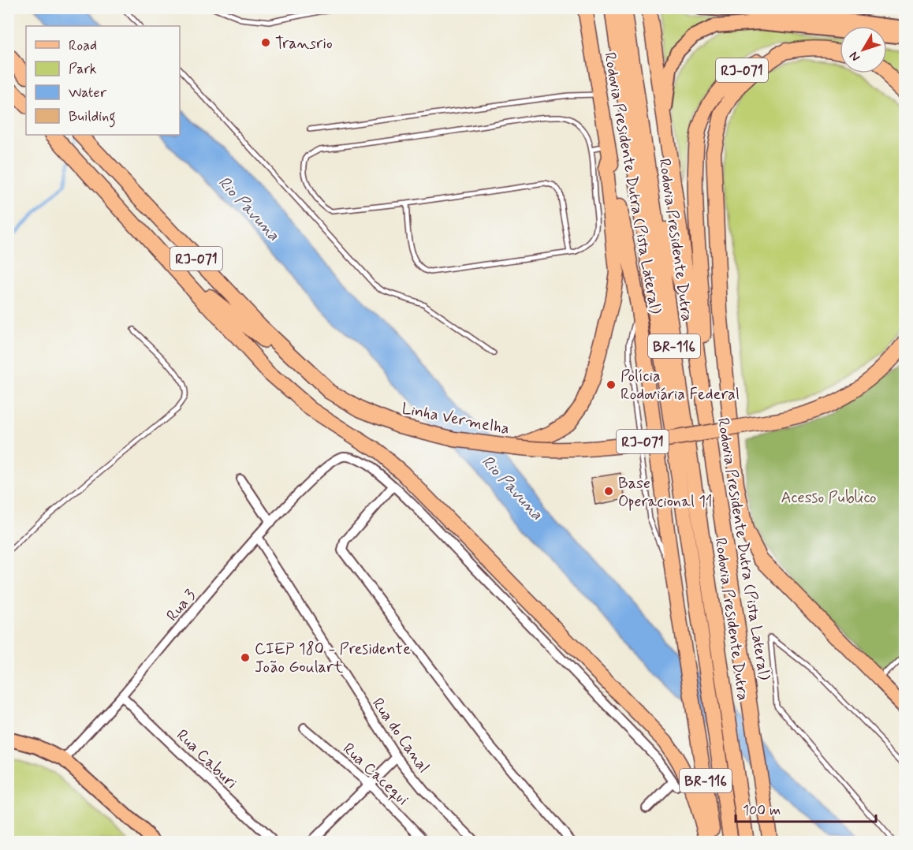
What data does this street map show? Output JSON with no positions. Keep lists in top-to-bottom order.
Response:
{
  "streets": {
    "highway": [
      "RJ-071",
      "Rodovia Presidente Dutra (Pista Lateral)",
      "Rodovia Presidente Dutra",
      "BR-116",
      "Linha Vermelha"
    ],
    "street": [
      "Rua 3",
      "Rua do Canal",
      "Rua Caburi",
      "Rua Cacequi"
    ]
  },
  "crossings": [
    ["RJ-071", "Rodovia Presidente Dutra (Pista Lateral)"],
    ["RJ-071", "Linha Vermelha"],
    ["Rua 3", "Rua do Canal"],
    ["Rua 3", "Rua Caburi"]
  ],
  "water": ["Rio Pavuna"],
  "parks": ["Acesso Publico"],
  "places": [
    "Transrio",
    "Polícia Rodoviária Federal",
    "Base Operacional 11",
    "CIEP 180 - Presidente João Goulart"
  ],
  "legend": [
    "Road",
    "Park",
    "Water",
    "Building"
  ],
  "scale_bar": "100 m",
  "north": "bottom left"
}
